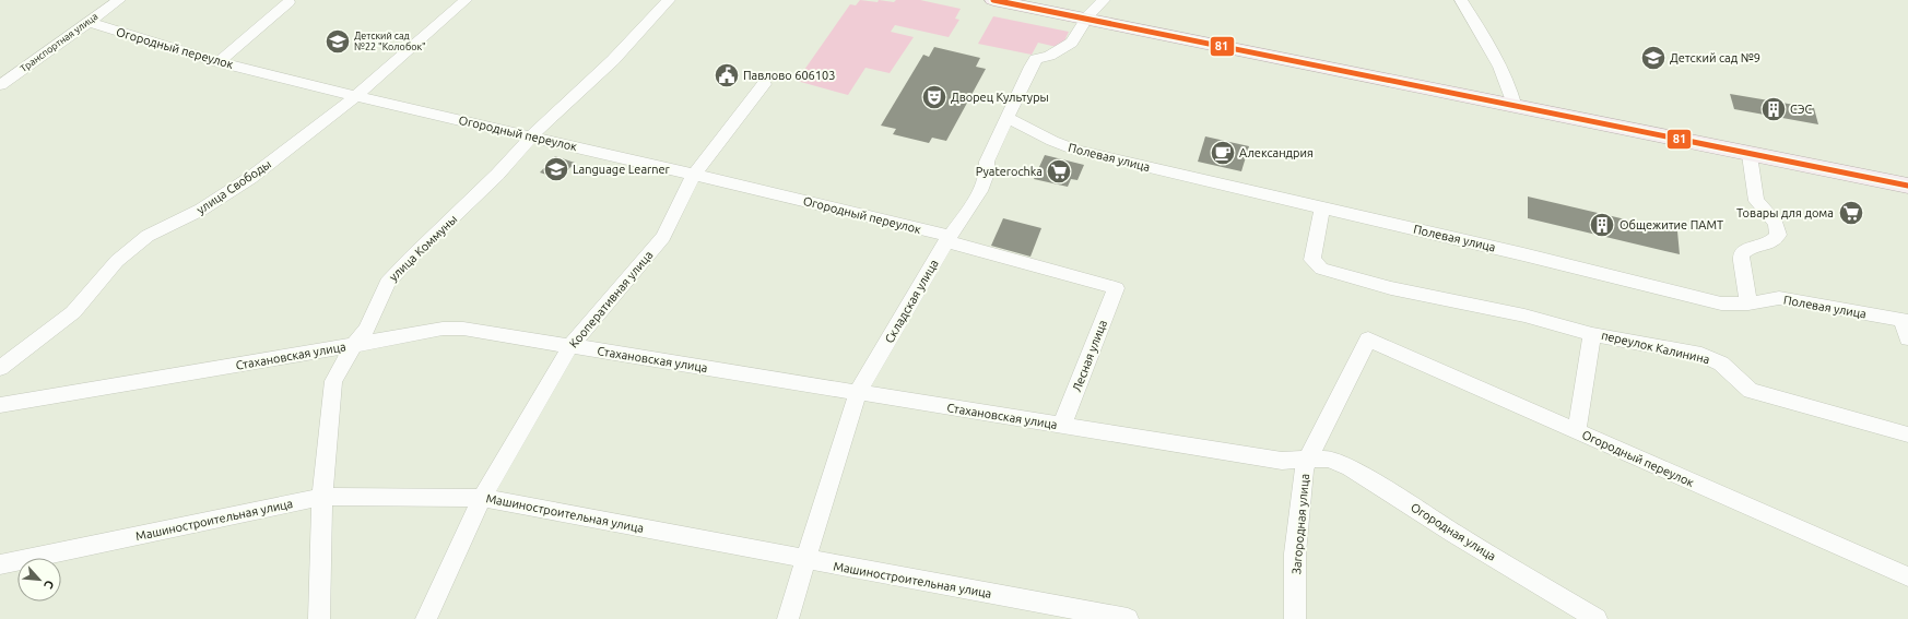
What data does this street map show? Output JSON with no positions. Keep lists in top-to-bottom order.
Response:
{
  "streets": {
    "street": [
      "Транспортная улица",
      "Огородный переулок",
      "Полевая улица",
      "улица Свободы",
      "улица Коммуны",
      "Кооперативная улица",
      "Складская улица",
      "переулок Калинина",
      "Стахановская улица",
      "Лесная улица",
      "Машиностроительная улица",
      "Загородная улица",
      "Огородная улица"
    ]
  },
  "crossings": [
    ["Транспортная улица", "Огородный переулок"],
    ["Огородный переулок", "улица Свободы"],
    ["Огородный переулок", "улица Коммуны"],
    ["Огородный переулок", "Кооперативная улица"],
    ["Огородный переулок", "Складская улица"],
    ["Огородный переулок", "Лесная улица"],
    ["Огородный переулок", "Загородная улица"],
    ["Полевая улица", "Складская улица"],
    ["Полевая улица", "переулок Калинина"],
    ["улица Коммуны", "Стахановская улица"],
    ["улица Коммуны", "Машиностроительная улица"],
    ["Кооперативная улица", "Стахановская улица"],
    ["Кооперативная улица", "Машиностроительная улица"],
    ["Складская улица", "Стахановская улица"],
    ["Складская улица", "Машиностроительная улица"],
    ["Стахановская улица", "Лесная улица"],
    ["Стахановская улица", "Загородная улица"],
    ["Стахановская улица", "Огородная улица"],
    ["Загородная улица", "Огородная улица"]
  ],
  "places": {
    "school or university": ["Детский сад №22 \"Колобок\"", "Детский сад №9", "Language Learner"],
    "public building": ["Павлово 606103"],
    "theatre": ["Дворец Культуры"],
    "building": ["СЭС", "Общежитие ПАМТ"],
    "cafe": ["Александрия"],
    "supermarket": ["Pyaterochka", "Товары для дома"]
  },
  "lines": ["transit line 81"],
  "north": "bottom right"
}
